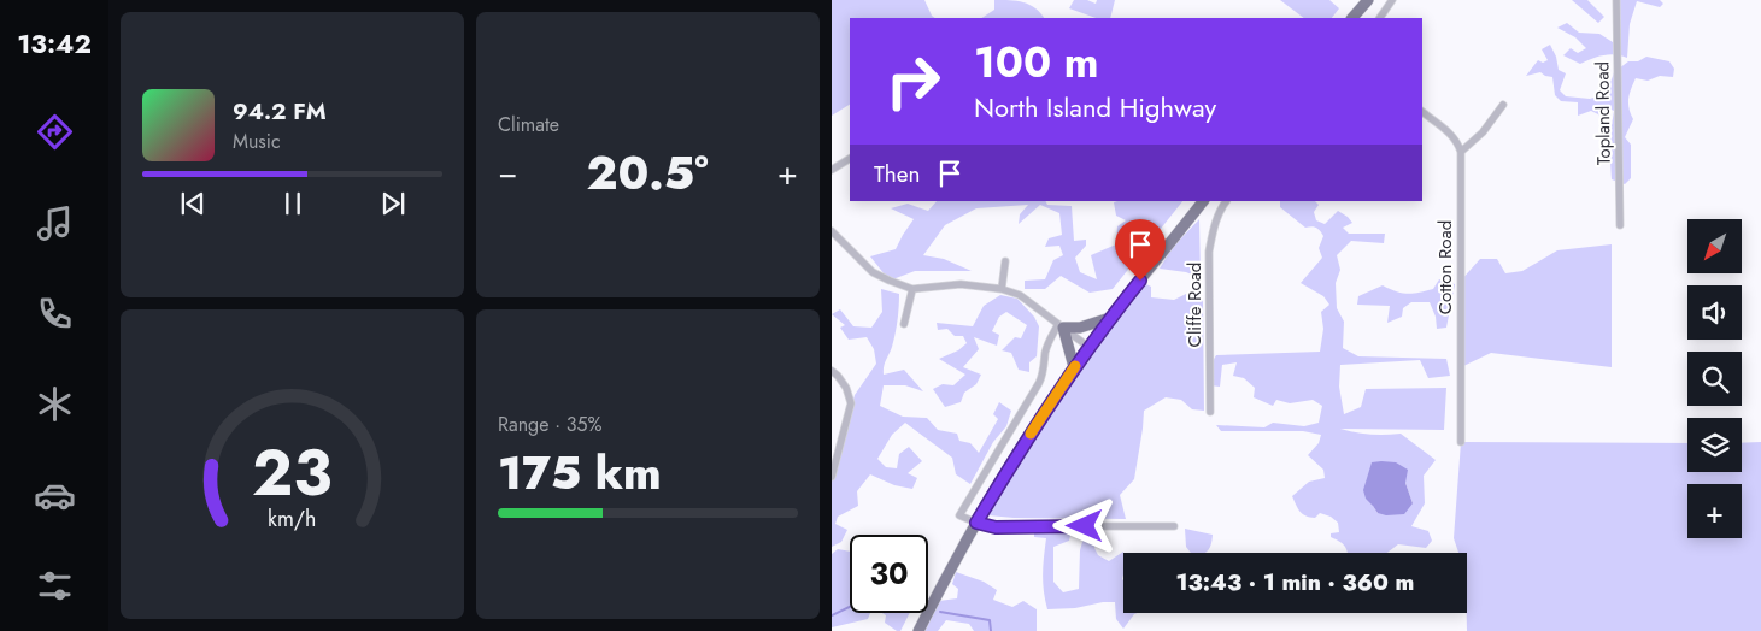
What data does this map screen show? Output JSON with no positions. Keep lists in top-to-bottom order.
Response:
{
  "streets": {
    "street": ["Topland Road", "Cotton Road", "Cliffe Road"]
  },
  "north": "bottom left",
  "page": {
    "tabs": "13:42",
    "tile": [
      "Climate",
      ["Range · 35%", "175 km"]
    ],
    "turn": ["100 m", "North Island Highway"],
    "song": ["94.2 FM", "Music"],
    "then": "Then",
    "heat": ["−", "20.5°", "+"],
    "map_buttons": "+",
    "limit": "30",
    "trip": "13:43 · 1 min · 360 m",
    "gauge": ["23", "km/h"]
  }
}
